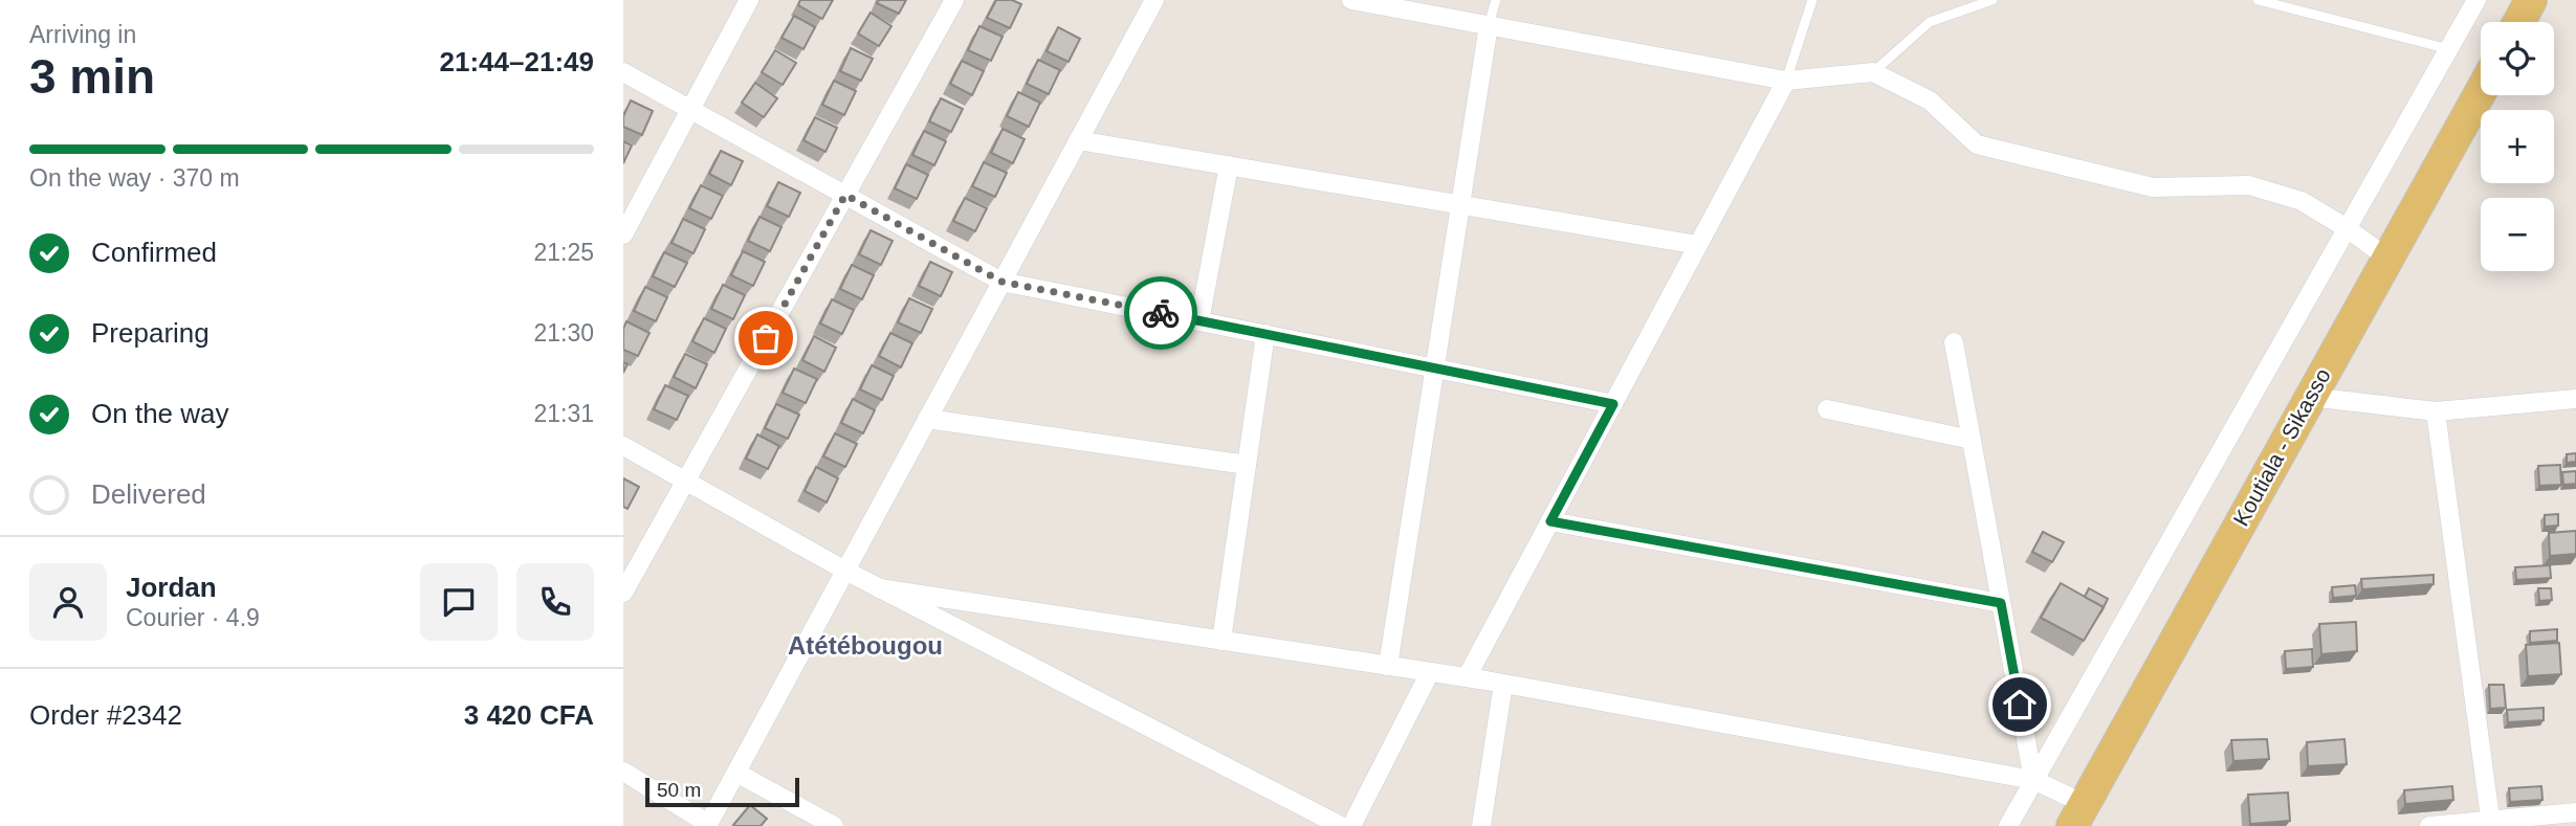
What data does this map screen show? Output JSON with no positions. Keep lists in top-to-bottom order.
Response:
{
  "streets": {
    "main road": ["Koutiala - Sikasso"]
  },
  "districts": ["Atétébougou"],
  "scale_bar": "50 m",
  "page": {
    "heading": ["3 min", "Arriving in", "21:44–21:49"],
    "panel": [
      "Jordan",
      "Courier · 4.9",
      "Order #2342",
      "3 420 CFA"
    ],
    "map_buttons": ["+", "−"],
    "bar": "On the way · 370 m",
    "list": [
      ["Confirmed", "21:25"],
      ["Preparing", "21:30"],
      ["On the way", "21:31"],
      "Delivered"
    ],
    "scale": "50 m"
  }
}
